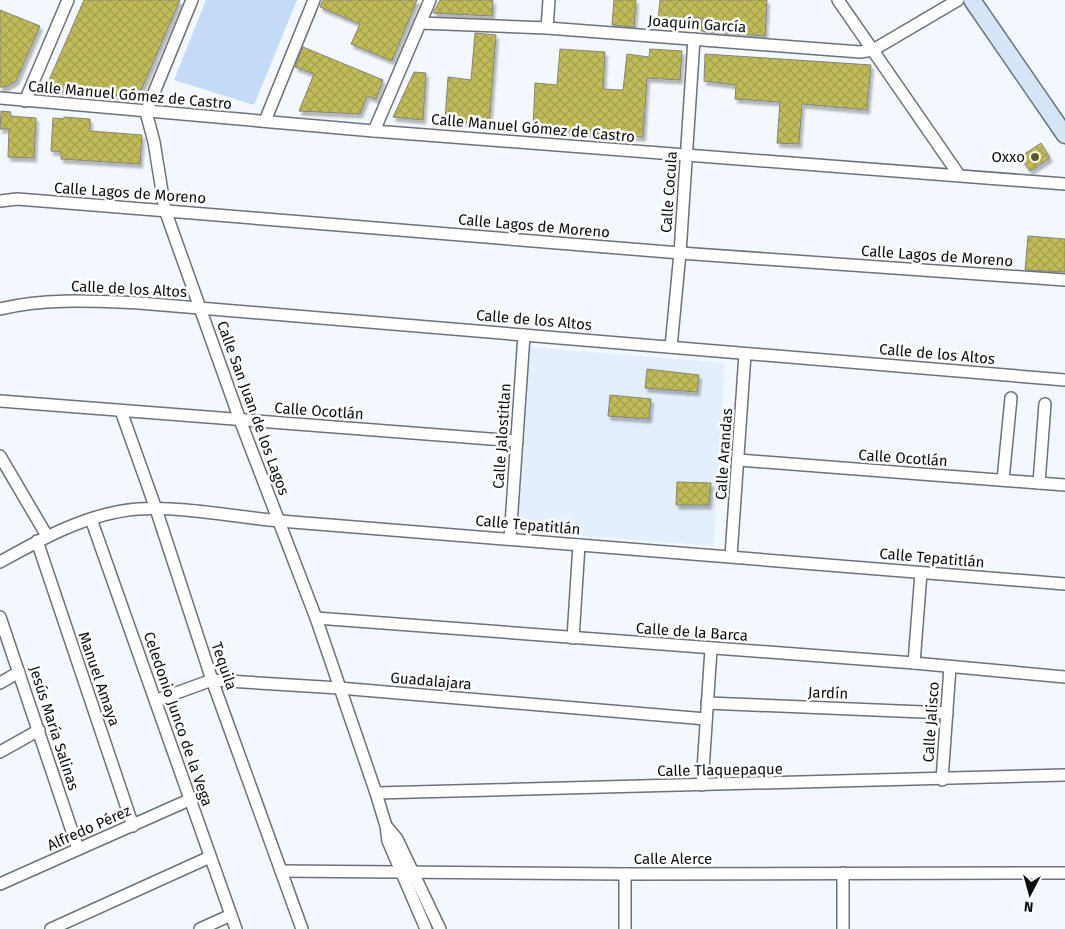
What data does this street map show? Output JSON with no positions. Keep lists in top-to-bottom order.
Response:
{
  "streets": {
    "street": [
      "Joaquín García",
      "Calle Manuel Gómez de Castro",
      "Calle Cocula",
      "Calle Lagos de Moreno",
      "Calle de los Altos",
      "Calle San Juan de los Lagos",
      "Calle Ocotlán",
      "Calle Jalostitlan",
      "Calle Arandas",
      "Calle Tepatitlán",
      "Calle de la Barca",
      "Tequila",
      "Manuel Amaya",
      "Guadalajara",
      "Jardín",
      "Celedonio Junco de la Vega",
      "Calle Jalisco",
      "Jesús María Salinas",
      "Calle Tlaquepaque",
      "Alfredo Pérez",
      "Calle Alerce"
    ]
  },
  "crossings": [
    ["Joaquín García", "Calle Cocula"],
    ["Calle Manuel Gómez de Castro", "Calle Cocula"],
    ["Calle Manuel Gómez de Castro", "Calle San Juan de los Lagos"],
    ["Calle Cocula", "Calle Lagos de Moreno"],
    ["Calle Cocula", "Calle de los Altos"],
    ["Calle Lagos de Moreno", "Calle San Juan de los Lagos"],
    ["Calle de los Altos", "Calle San Juan de los Lagos"],
    ["Calle de los Altos", "Calle Jalostitlan"],
    ["Calle de los Altos", "Calle Arandas"],
    ["Calle San Juan de los Lagos", "Calle Ocotlán"],
    ["Calle San Juan de los Lagos", "Calle Tepatitlán"],
    ["Calle San Juan de los Lagos", "Calle de la Barca"],
    ["Calle San Juan de los Lagos", "Guadalajara"],
    ["Calle San Juan de los Lagos", "Calle Tlaquepaque"],
    ["Calle San Juan de los Lagos", "Calle Alerce"],
    ["Calle Ocotlán", "Calle Jalostitlan"],
    ["Calle Ocotlán", "Calle Arandas"],
    ["Calle Ocotlán", "Tequila"],
    ["Calle Jalostitlan", "Calle Tepatitlán"],
    ["Calle Arandas", "Calle Tepatitlán"],
    ["Calle Tepatitlán", "Tequila"],
    ["Calle Tepatitlán", "Manuel Amaya"],
    ["Calle Tepatitlán", "Celedonio Junco de la Vega"],
    ["Calle Tepatitlán", "Calle Jalisco"],
    ["Calle de la Barca", "Calle Jalisco"],
    ["Tequila", "Guadalajara"],
    ["Tequila", "Calle Alerce"],
    ["Manuel Amaya", "Alfredo Pérez"],
    ["Guadalajara", "Celedonio Junco de la Vega"],
    ["Jardín", "Calle Jalisco"],
    ["Celedonio Junco de la Vega", "Alfredo Pérez"],
    ["Calle Jalisco", "Calle Tlaquepaque"],
    ["Jesús María Salinas", "Alfredo Pérez"]
  ],
  "places": ["Oxxo"],
  "north": "bottom"
}
